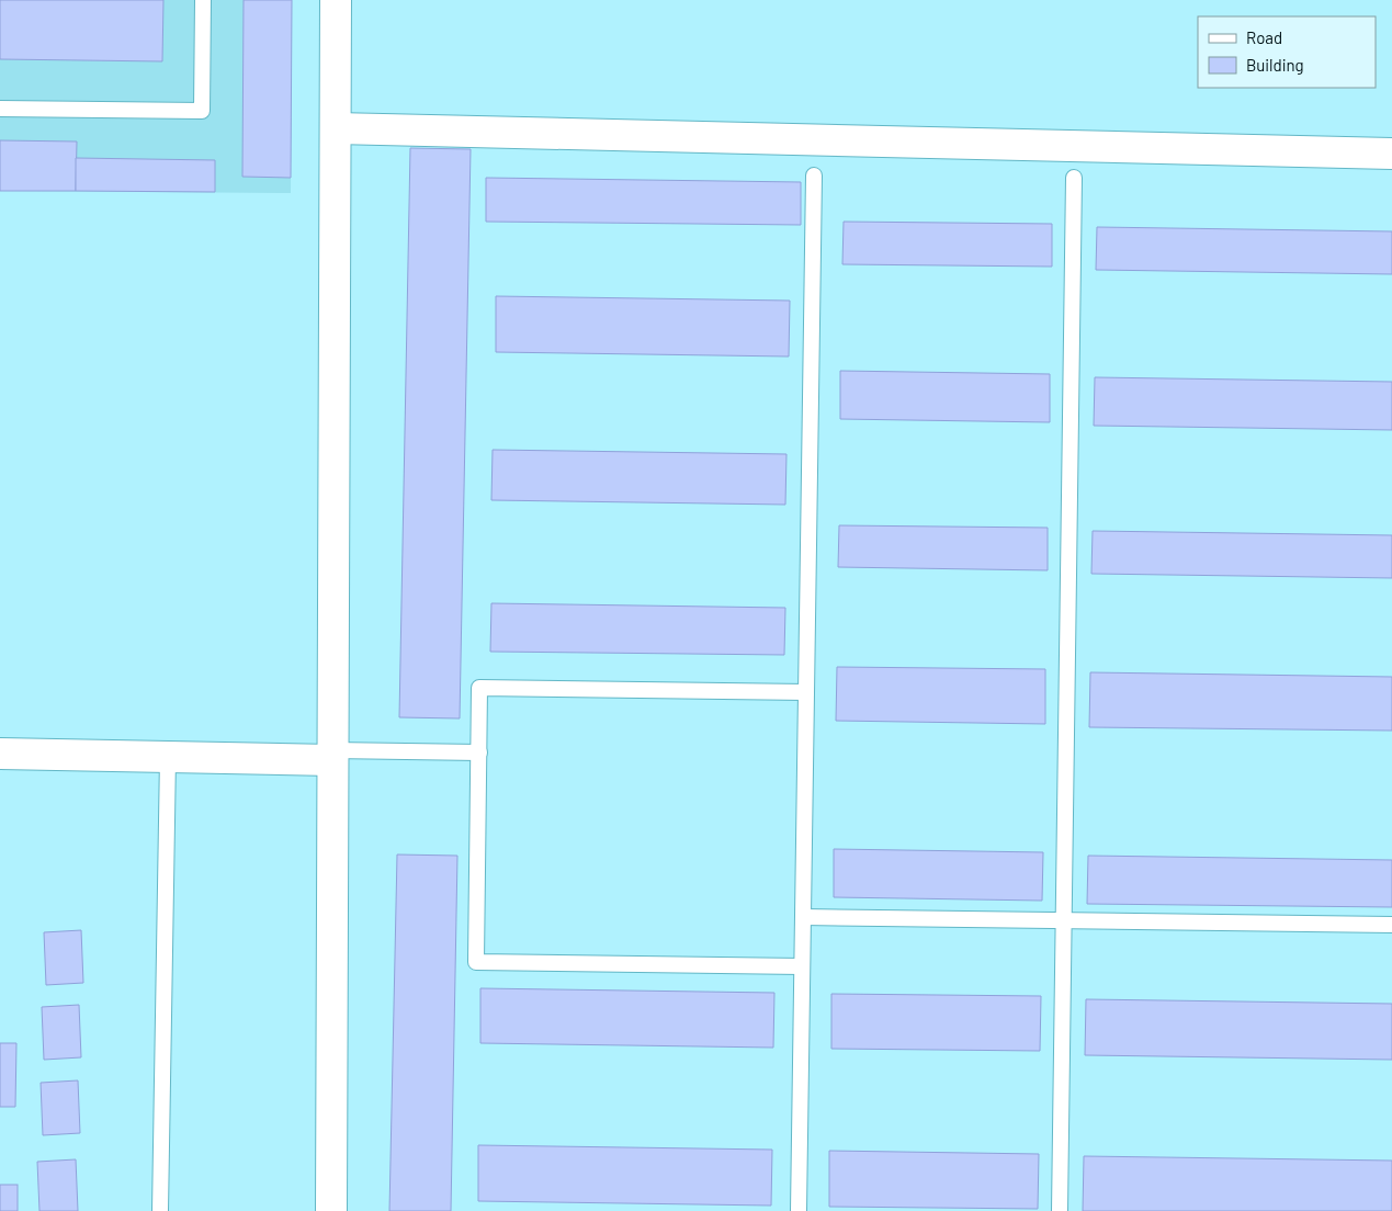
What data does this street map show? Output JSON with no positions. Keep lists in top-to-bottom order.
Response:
{
  "legend": ["Road", "Building"]
}
